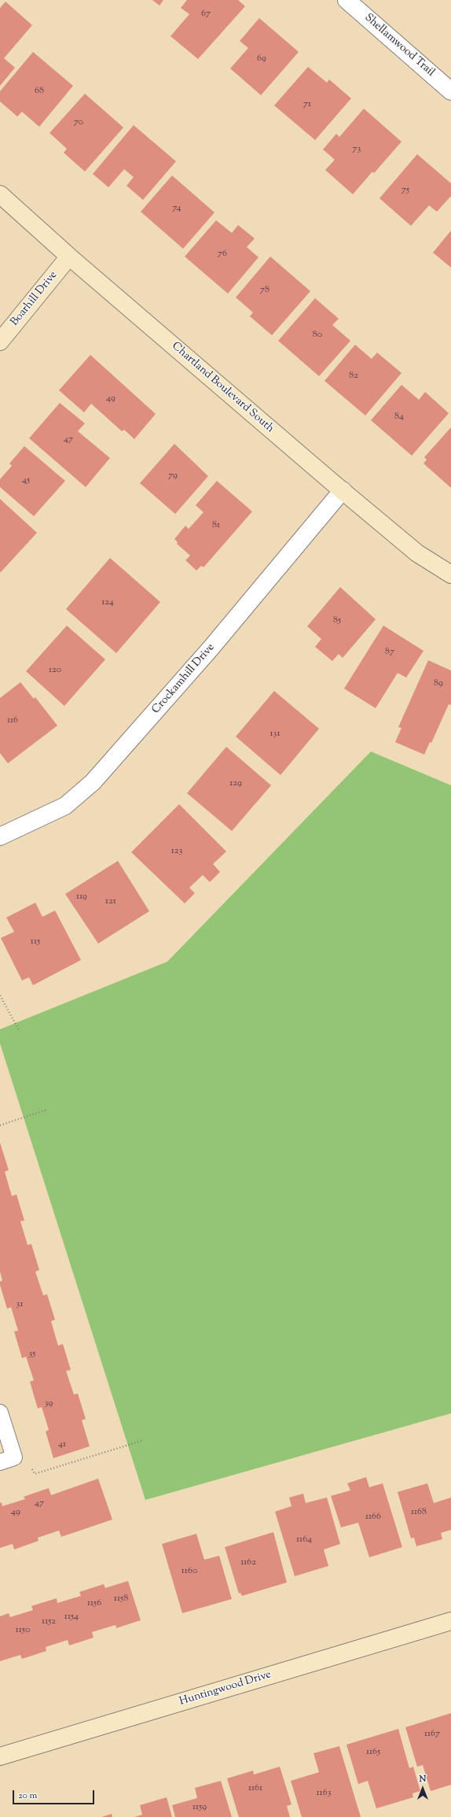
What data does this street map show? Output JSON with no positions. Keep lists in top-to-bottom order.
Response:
{
  "streets": {
    "street": [
      "Shellamwood Trail",
      "Boarhill Drive",
      "Chartland Boulevard South",
      "Crockamhill Drive",
      "Huntingwood Drive"
    ]
  },
  "crossings": [
    ["Boarhill Drive", "Chartland Boulevard South"],
    ["Chartland Boulevard South", "Crockamhill Drive"]
  ],
  "house_numbers": [
    "67",
    "69",
    "68",
    "71",
    "70",
    "73",
    "75",
    "74",
    "76",
    "78",
    "80",
    "82",
    "49",
    "84",
    "47",
    "79",
    "45",
    "81",
    "124",
    "85",
    "87",
    "120",
    "89",
    "116",
    "131",
    "129",
    "123",
    "119",
    "121",
    "115",
    "31",
    "35",
    "39",
    "41",
    "47",
    "49",
    "1168",
    "1166",
    "1164",
    "1162",
    "1160",
    "1158",
    "1156",
    "1154",
    "1152",
    "1150",
    "1167",
    "1165",
    "1161",
    "1163",
    "1159"
  ],
  "scale_bar": "20 m",
  "north": "top"
}
